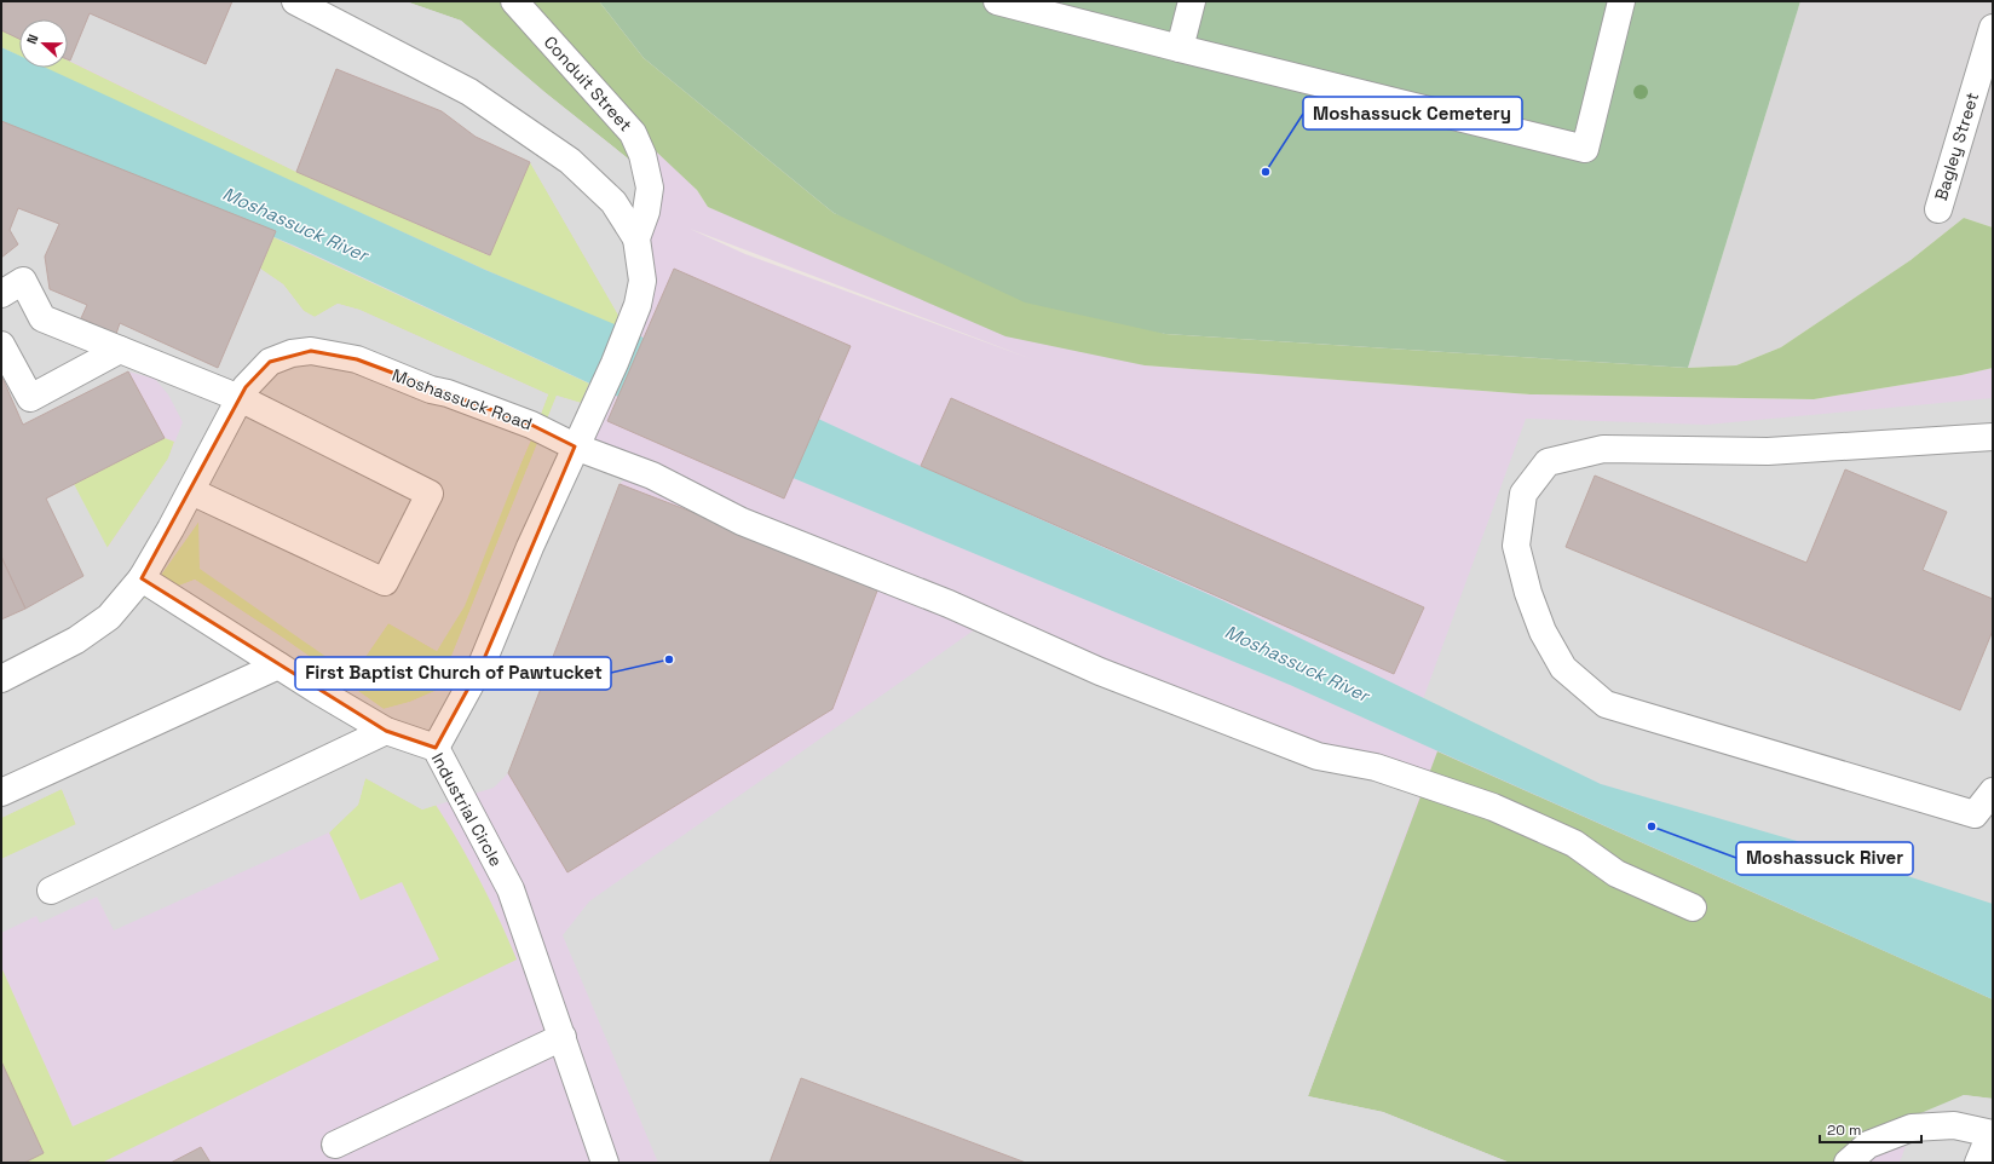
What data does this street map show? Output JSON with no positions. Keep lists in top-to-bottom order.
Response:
{
  "streets": {
    "street": [
      "Conduit Street",
      "Bagley Street",
      "Moshassuck Road",
      "Industrial Circle"
    ]
  },
  "crossings": [
    ["Conduit Street", "Moshassuck Road"],
    ["Moshassuck Road", "Industrial Circle"]
  ],
  "water": ["Moshassuck River"],
  "places": ["Moshassuck Cemetery", "First Baptist Church of Pawtucket", "Moshassuck River"],
  "scale_bar": "20 m",
  "north": "left"
}
